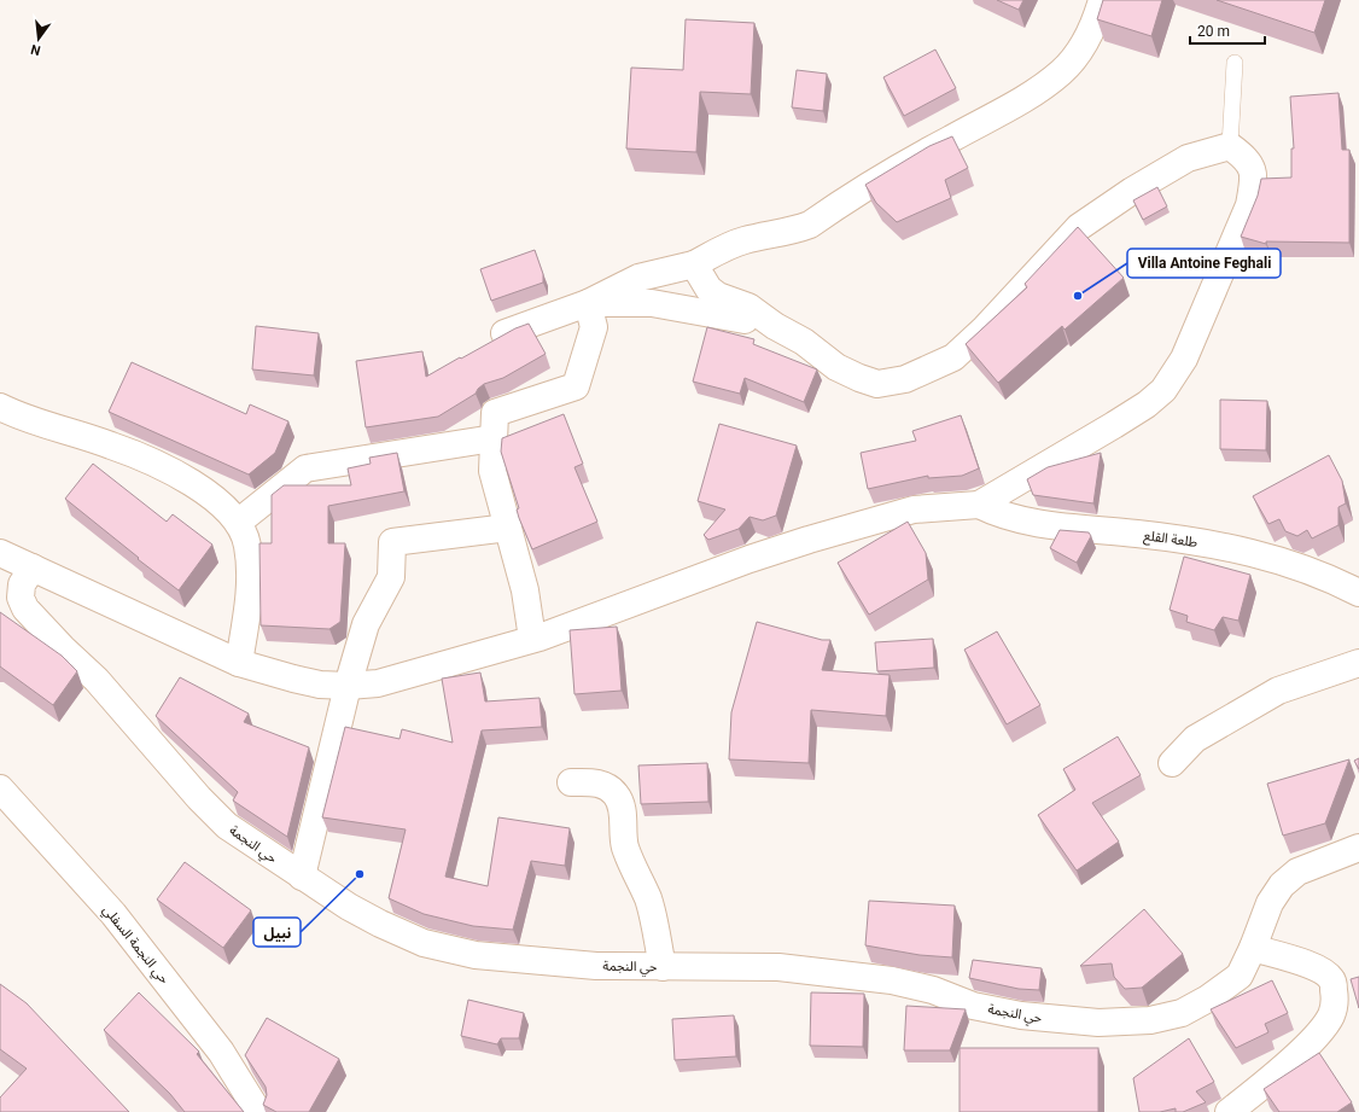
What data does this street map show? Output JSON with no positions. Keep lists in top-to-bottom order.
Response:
{
  "streets": {
    "street": ["طلعة القلع", "حي النجمة", "حي النجمة السفلي"]
  },
  "places": ["Villa Antoine Feghali", "نبيل"],
  "scale_bar": "20 m",
  "north": "bottom"
}
